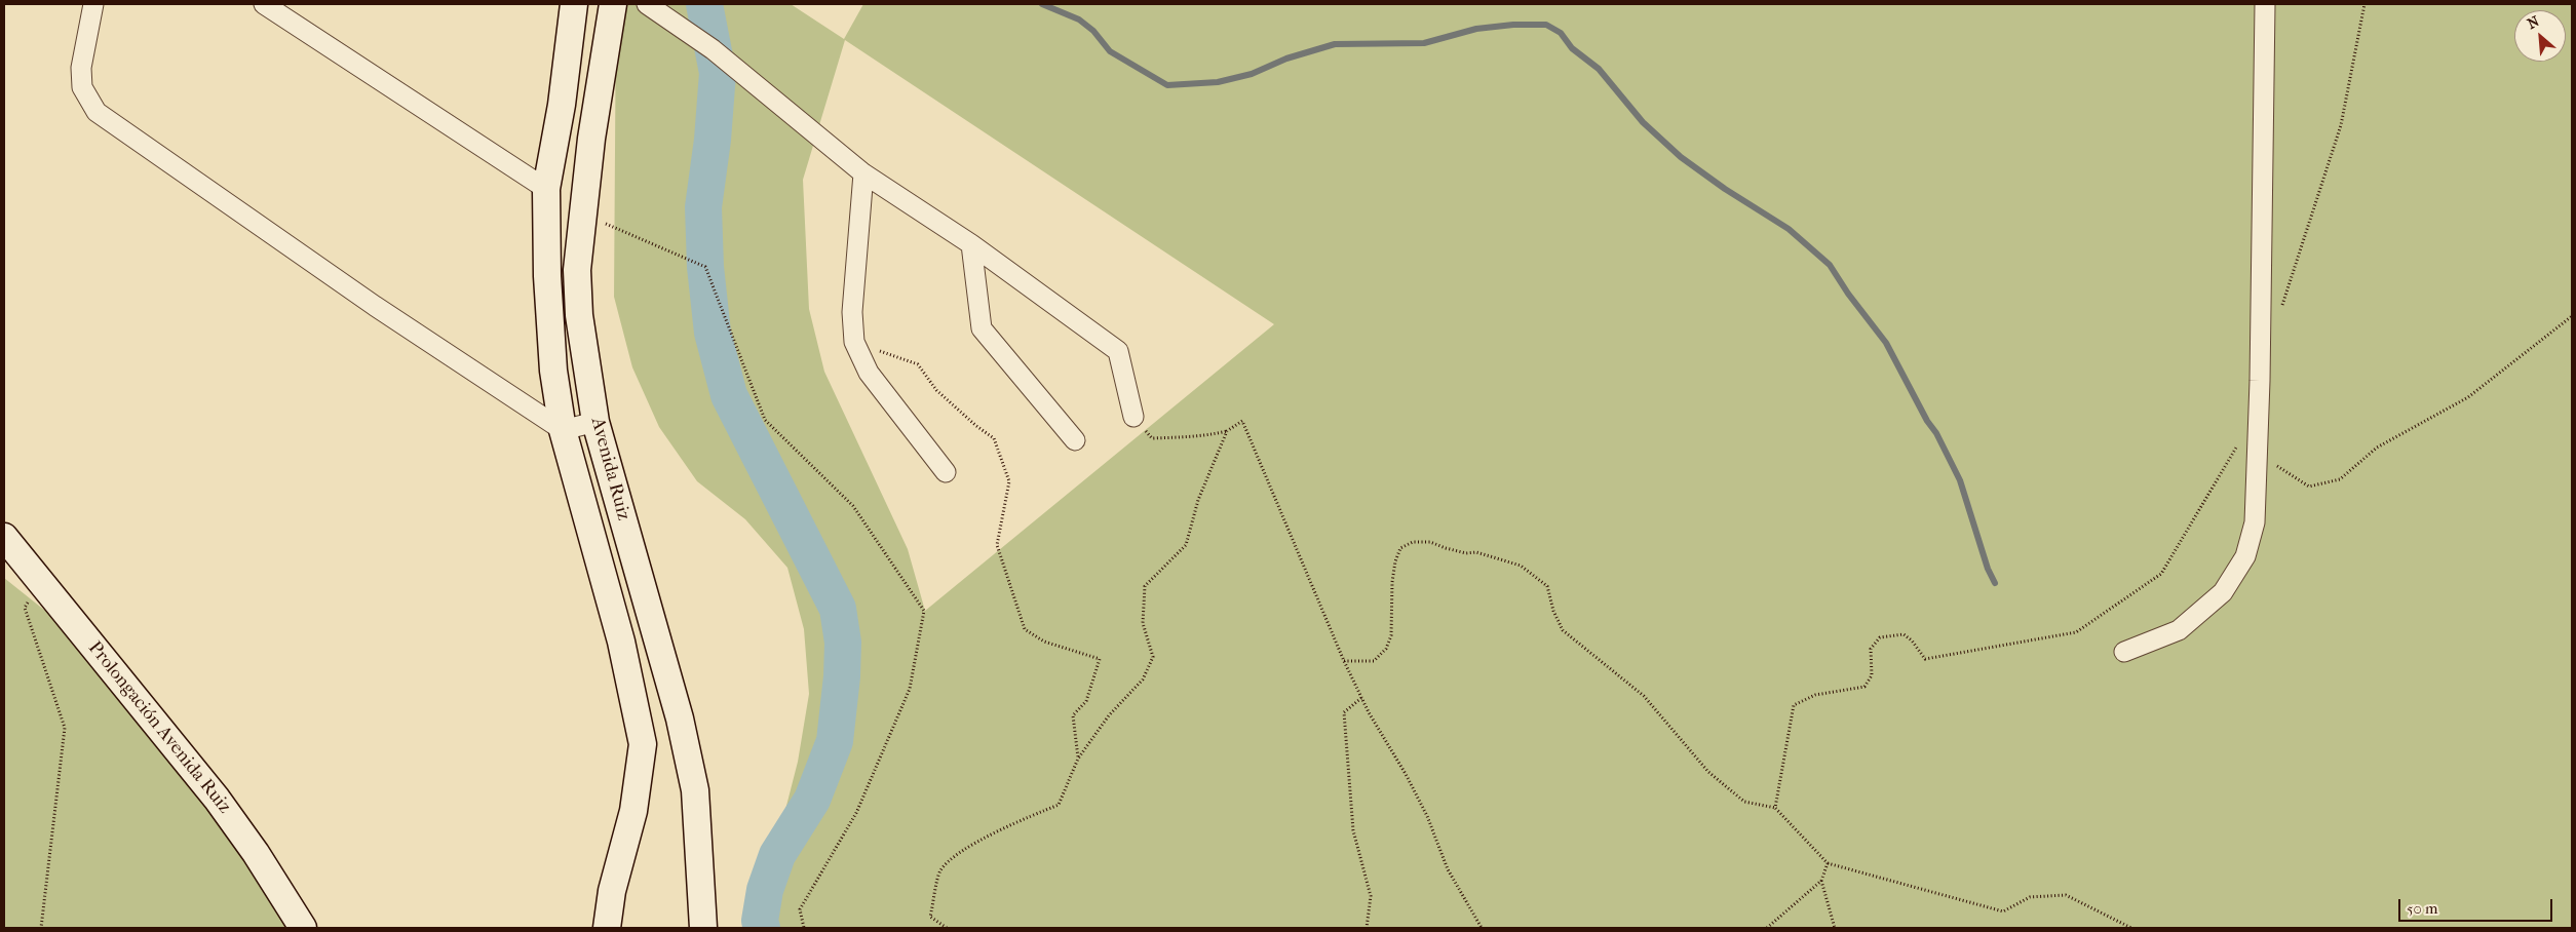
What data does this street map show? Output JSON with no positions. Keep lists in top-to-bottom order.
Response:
{
  "streets": {
    "street": ["Avenida Ruiz", "Prolongación Avenida Ruiz"]
  },
  "scale_bar": "50 m",
  "north": "top left"
}
